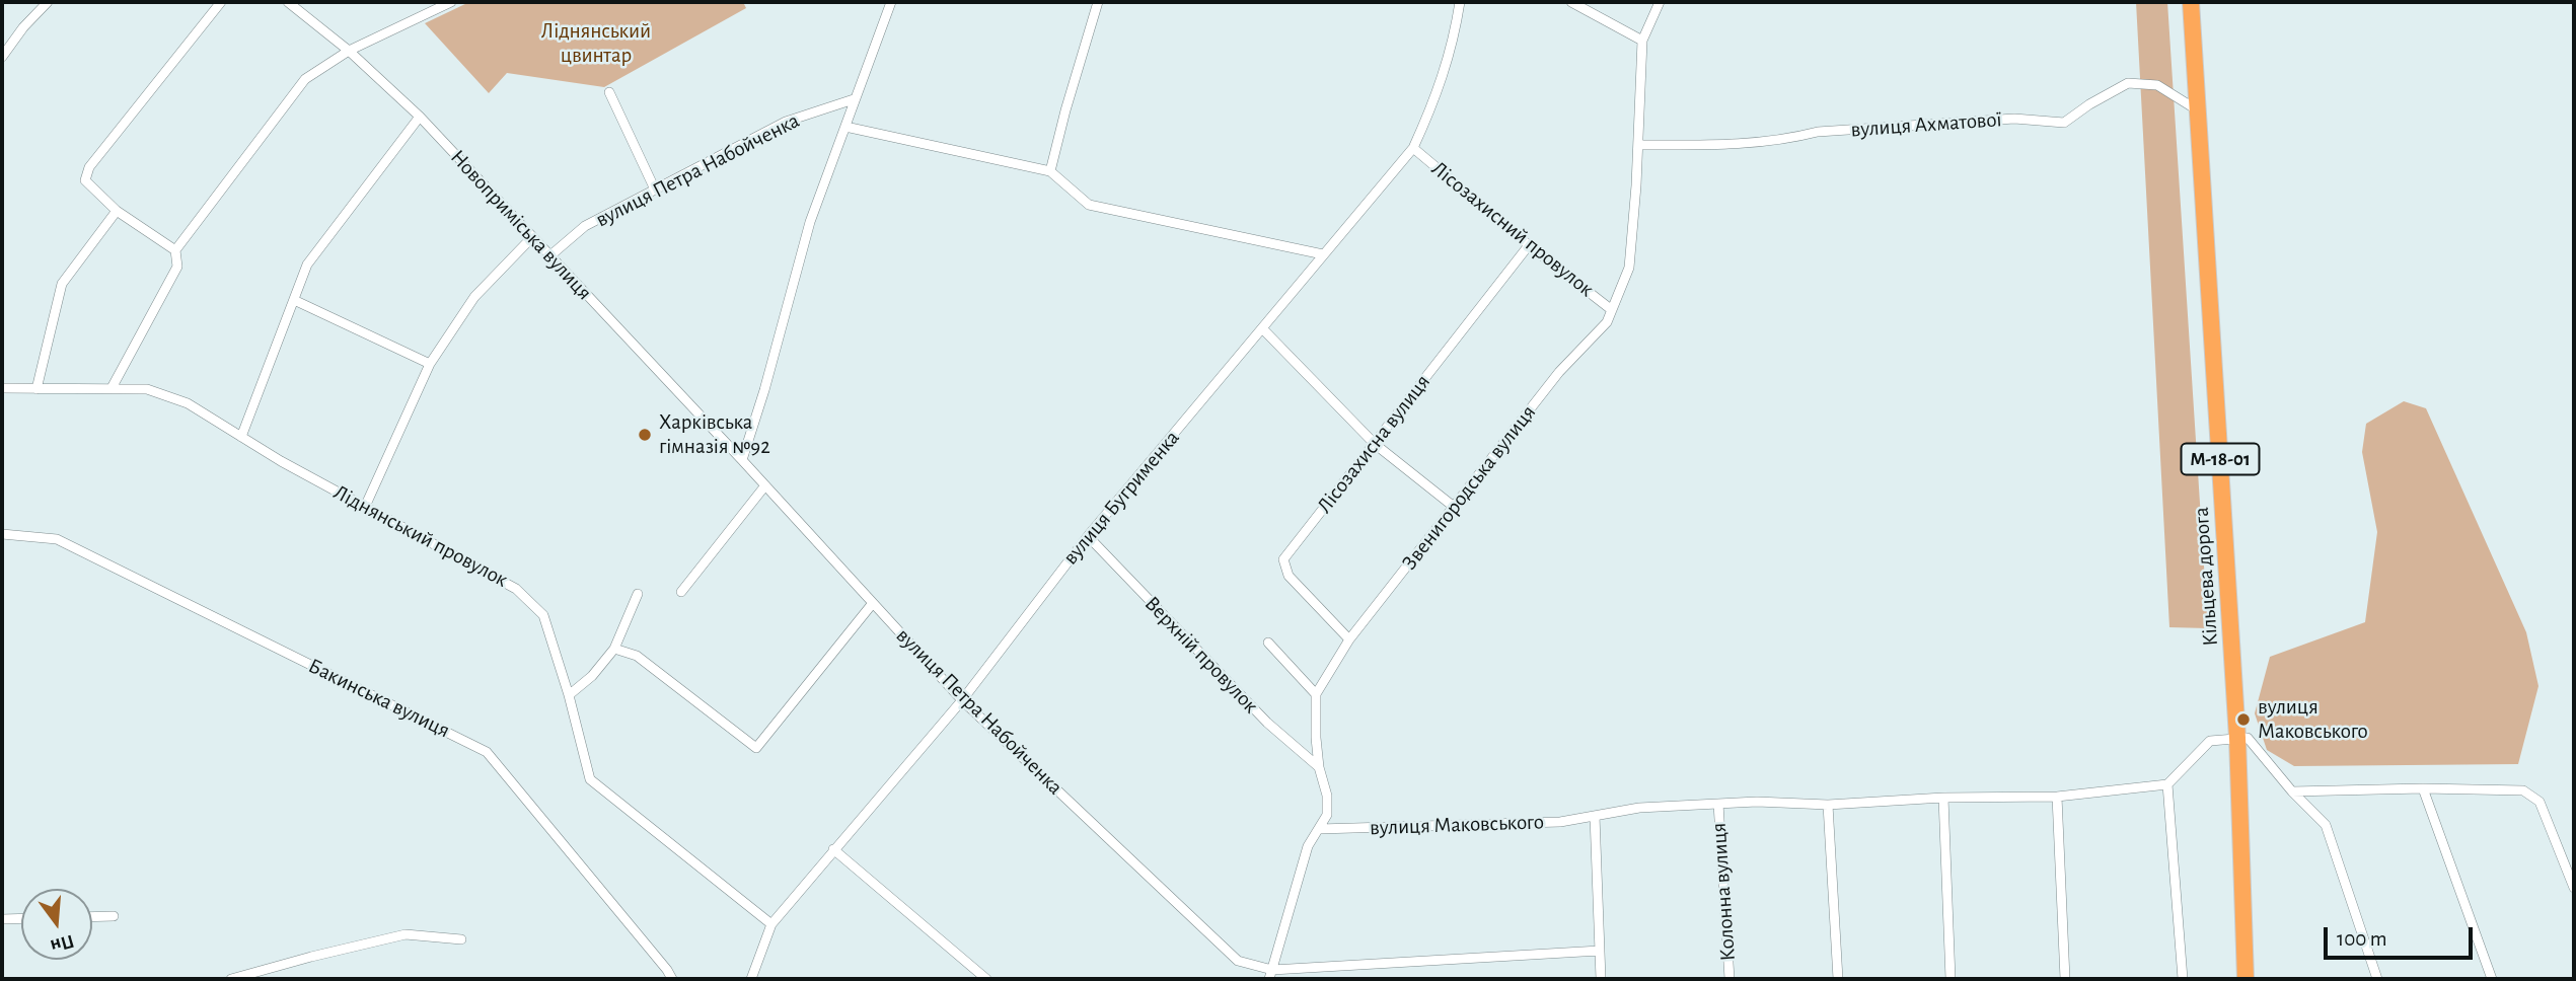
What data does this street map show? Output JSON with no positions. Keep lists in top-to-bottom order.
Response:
{
  "streets": {
    "highway": ["М-18-01", "Кільцева дорога"],
    "street": [
      "вулиця Ахматової",
      "вулиця Петра Набойченка",
      "Новоприміська вулиця",
      "Лісозахисний провулок",
      "Лісозахисна вулиця",
      "Звенигородська вулиця",
      "вулиця Бугрименка",
      "Ліднянський провулок",
      "Верхній провулок",
      "Бакинська вулиця",
      "вулиця Маковського",
      "Колонна вулиця"
    ]
  },
  "crossings": [
    ["вулиця Ахматової", "Звенигородська вулиця"],
    ["вулиця Ахматової", "Кільцева дорога"],
    ["вулиця Петра Набойченка", "Новоприміська вулиця"],
    ["вулиця Петра Набойченка", "вулиця Бугрименка"],
    ["Лісозахисний провулок", "Лісозахисна вулиця"],
    ["Лісозахисний провулок", "Звенигородська вулиця"],
    ["Лісозахисний провулок", "вулиця Бугрименка"],
    ["Лісозахисна вулиця", "Звенигородська вулиця"],
    ["вулиця Бугрименка", "Ліднянський провулок"],
    ["вулиця Бугрименка", "Верхній провулок"],
    ["вулиця Маковського", "Колонна вулиця"]
  ],
  "parks": ["Ліднянський цвинтар"],
  "places": ["Харківська гімназія №92", "вулиця Маковського"],
  "scale_bar": "100 m",
  "north": "bottom"
}
